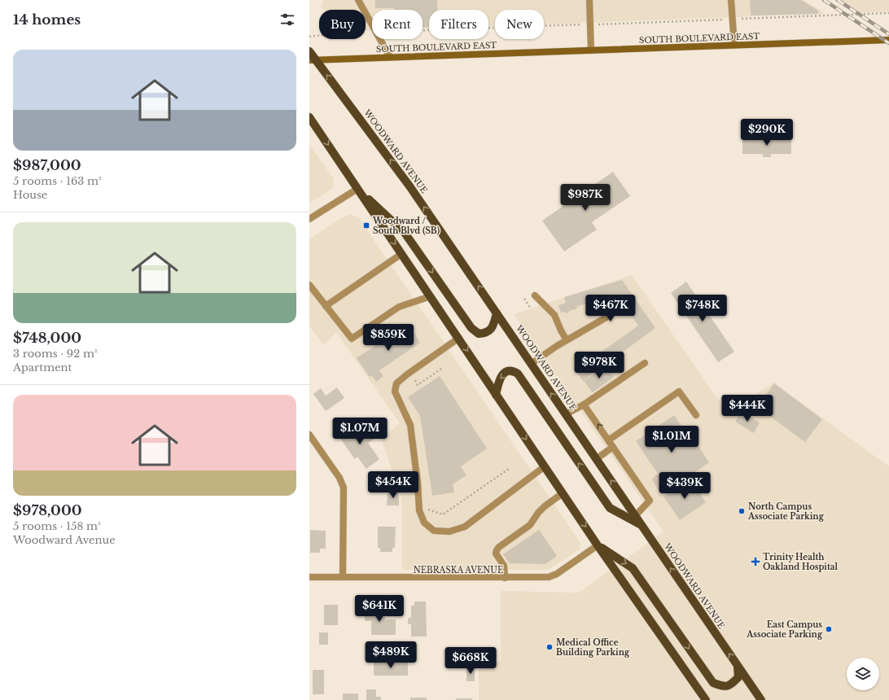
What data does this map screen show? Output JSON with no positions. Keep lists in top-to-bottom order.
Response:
{
  "streets": {
    "main road": ["WOODWARD AVENUE"],
    "street": ["SOUTH BOULEVARD EAST", "NEBRASKA AVENUE"]
  },
  "crossings": [
    ["SOUTH BOULEVARD EAST", "WOODWARD AVENUE"]
  ],
  "places": {
    "transit": ["Woodward / South Blvd (SB)"],
    "other": ["North Campus Associate Parking", "East Campus Associate Parking", "Medical Office Building Parking"],
    "health": ["Trinity Health Oakland Hospital"]
  },
  "page": {
    "heading": "14 homes",
    "chip": [
      "Buy",
      "Rent",
      "Filters",
      "New"
    ],
    "list": [
      {
        "name": "$987,000",
        "note": "5 rooms · 163 m² · House"
      },
      {
        "name": "$748,000",
        "note": "3 rooms · 92 m² · Apartment"
      },
      {
        "name": "$978,000",
        "note": "5 rooms · 158 m² · Woodward Avenue"
      }
    ],
    "price": [
      "$290K",
      "$987K",
      "$467K",
      "$748K",
      "$859K",
      "$978K",
      "$444K",
      "$1.07M",
      "$1.01M",
      "$454K",
      "$439K",
      "$641K",
      "$489K",
      "$668K"
    ]
  }
}
